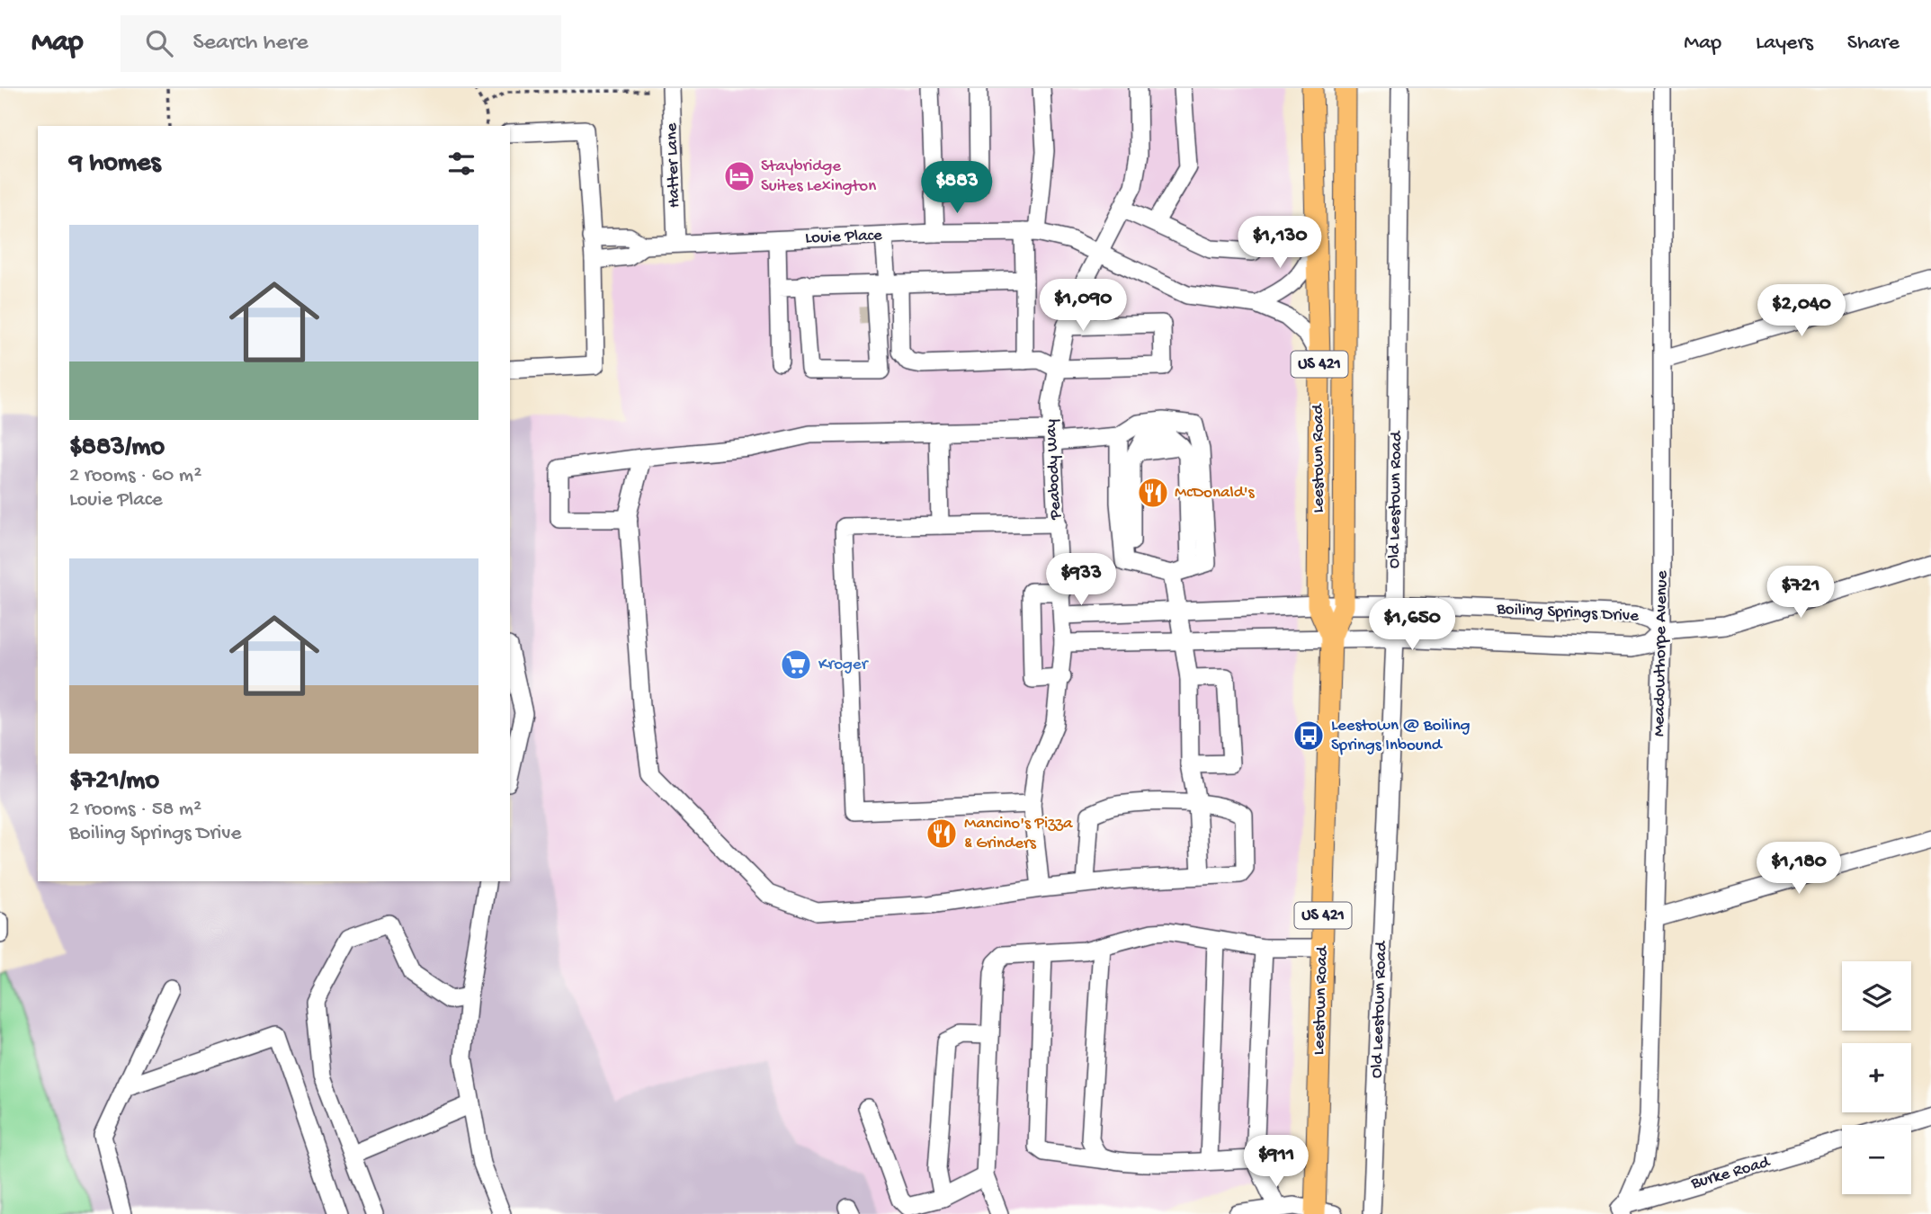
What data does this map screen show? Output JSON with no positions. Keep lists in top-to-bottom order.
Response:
{
  "streets": {
    "main road": ["US 421", "Leestown Road"],
    "street": [
      "Hatter Lane",
      "Louie Place",
      "Peabody Way",
      "Old Leestown Road",
      "Boiling Springs Drive",
      "Meadowthorpe Avenue",
      "Burke Road"
    ]
  },
  "crossings": [
    ["Hatter Lane", "Louie Place"],
    ["Louie Place", "Leestown Road"],
    ["Louie Place", "Peabody Way"],
    ["Leestown Road", "Boiling Springs Drive"],
    ["Peabody Way", "Boiling Springs Drive"],
    ["Old Leestown Road", "Boiling Springs Drive"],
    ["Boiling Springs Drive", "Meadowthorpe Avenue"],
    ["Meadowthorpe Avenue", "Burke Road"]
  ],
  "places": {
    "hotel": ["Staybridge Suites Lexington"],
    "restaurant": ["McDonald's", "Mancino's Pizza & Grinders"],
    "supermarket": ["Kroger"],
    "bus stop": ["Leestown @ Boiling Springs Inbound"]
  },
  "page": {
    "header": "Map",
    "search": "Search here",
    "nav": ["Map", "Layers", "Share"],
    "heading": "9 homes",
    "price": [
      "$883",
      "$1,130",
      "$1,090",
      "$2,040",
      "$933",
      "$721",
      "$1,650",
      "$1,180",
      "$911"
    ],
    "list": [
      {
        "name": "$883/mo",
        "note": "2 rooms · 60 m² · Louie Place"
      },
      {
        "name": "$721/mo",
        "note": "2 rooms · 58 m² · Boiling Springs Drive"
      }
    ],
    "map_buttons": ["+", "−"]
  }
}
